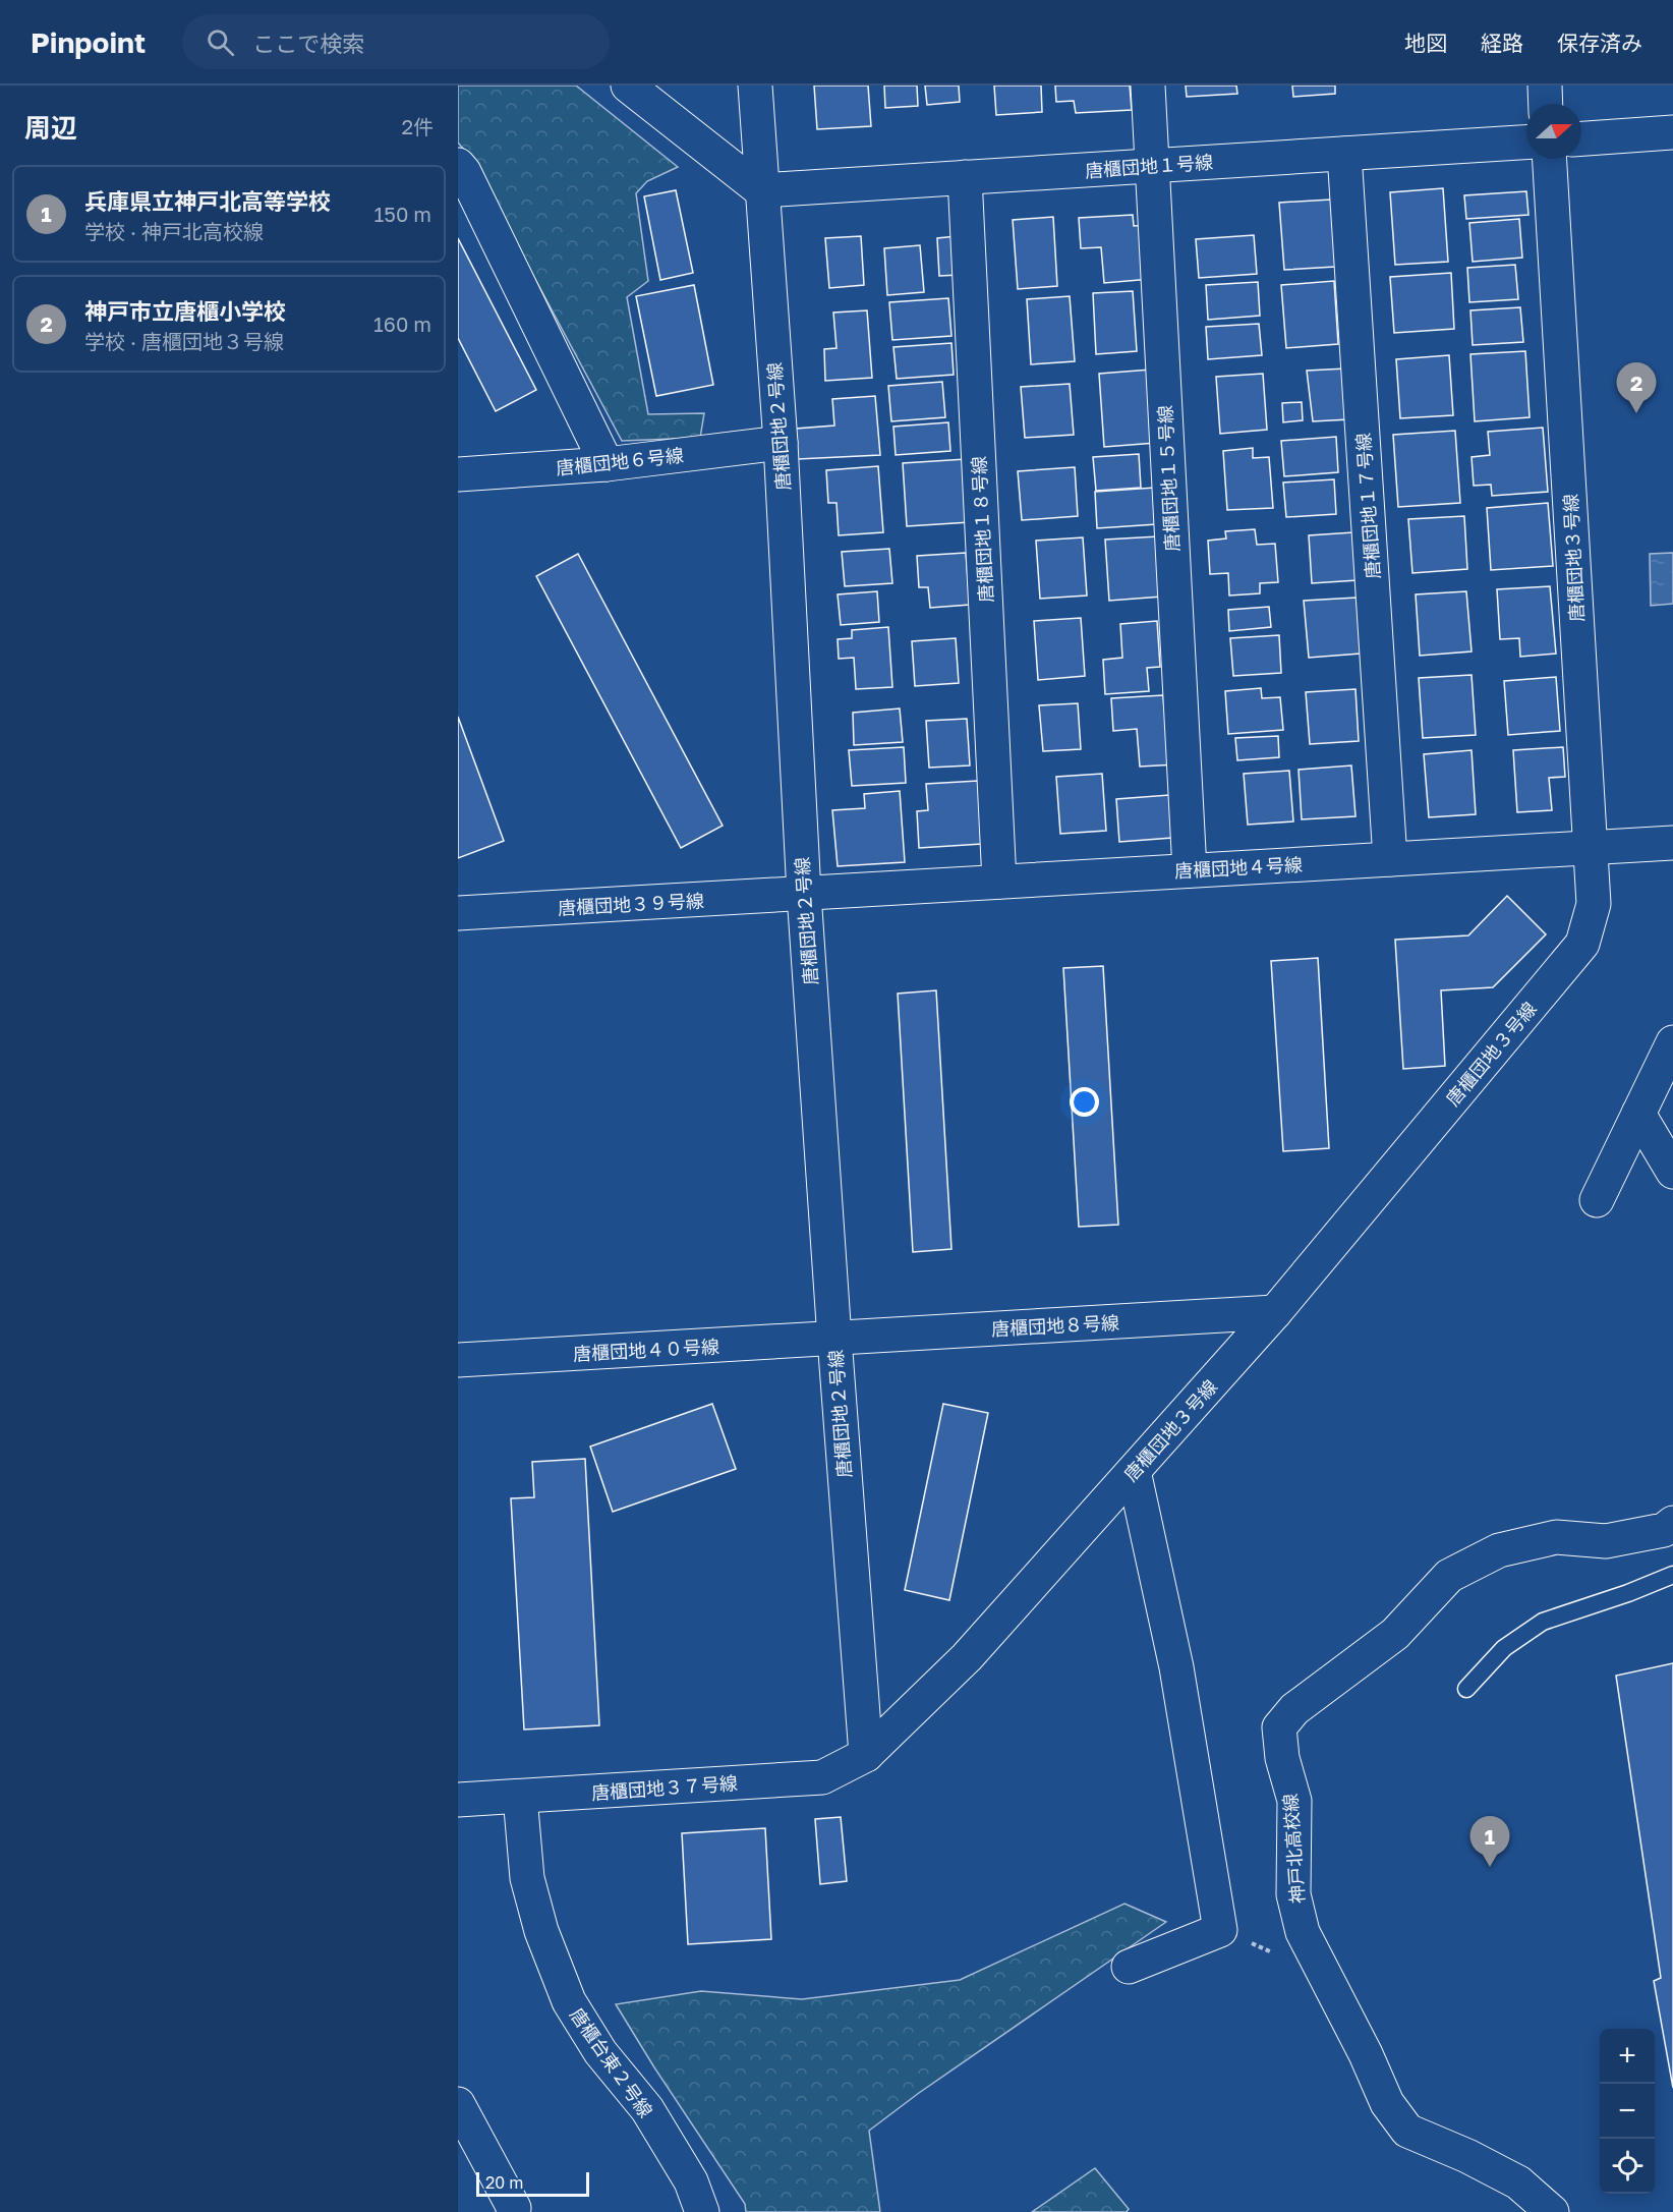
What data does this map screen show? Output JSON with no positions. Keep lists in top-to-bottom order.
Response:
{
  "streets": {
    "street": [
      "唐櫃団地１号線",
      "唐櫃団地２号線",
      "唐櫃団地６号線",
      "唐櫃団地１５号線",
      "唐櫃団地１７号線",
      "唐櫃団地１８号線",
      "唐櫃団地３号線",
      "唐櫃団地４号線",
      "唐櫃団地３９号線",
      "唐櫃団地８号線",
      "唐櫃団地４０号線",
      "唐櫃団地３７号線",
      "神戸北高校線",
      "唐櫃台東２号線"
    ]
  },
  "crossings": [
    ["唐櫃団地１号線", "唐櫃団地２号線"],
    ["唐櫃団地１号線", "唐櫃団地１５号線"],
    ["唐櫃団地１号線", "唐櫃団地１７号線"],
    ["唐櫃団地１号線", "唐櫃団地１８号線"],
    ["唐櫃団地２号線", "唐櫃団地６号線"],
    ["唐櫃団地２号線", "唐櫃団地３号線"],
    ["唐櫃団地２号線", "唐櫃団地４号線"],
    ["唐櫃団地２号線", "唐櫃団地３９号線"],
    ["唐櫃団地２号線", "唐櫃団地８号線"],
    ["唐櫃団地２号線", "唐櫃団地４０号線"],
    ["唐櫃団地２号線", "唐櫃団地３７号線"],
    ["唐櫃団地１５号線", "唐櫃団地４号線"],
    ["唐櫃団地１７号線", "唐櫃団地４号線"],
    ["唐櫃団地１８号線", "唐櫃団地４号線"],
    ["唐櫃団地３号線", "唐櫃団地４号線"],
    ["唐櫃団地３号線", "唐櫃団地８号線"],
    ["唐櫃団地３号線", "唐櫃団地３７号線"],
    ["唐櫃団地４号線", "唐櫃団地３９号線"],
    ["唐櫃団地８号線", "唐櫃団地４０号線"],
    ["唐櫃団地３７号線", "唐櫃台東２号線"]
  ],
  "scale_bar": "20 m",
  "north": "right",
  "page": {
    "header": "Pinpoint",
    "search": "ここで検索",
    "nav": ["地図", "経路", "保存済み"],
    "heading": ["周辺", "2件"],
    "list": [
      {
        "mark": "1",
        "name": "兵庫県立神戸北高等学校",
        "note": "学校 · 神戸北高校線",
        "value": "150 m"
      },
      {
        "mark": "2",
        "name": "神戸市立唐櫃小学校",
        "note": "学校 · 唐櫃団地３号線",
        "value": "160 m"
      }
    ],
    "pins": ["2", "1"],
    "map_buttons": ["+", "−"],
    "scale": "20 m"
  }
}
